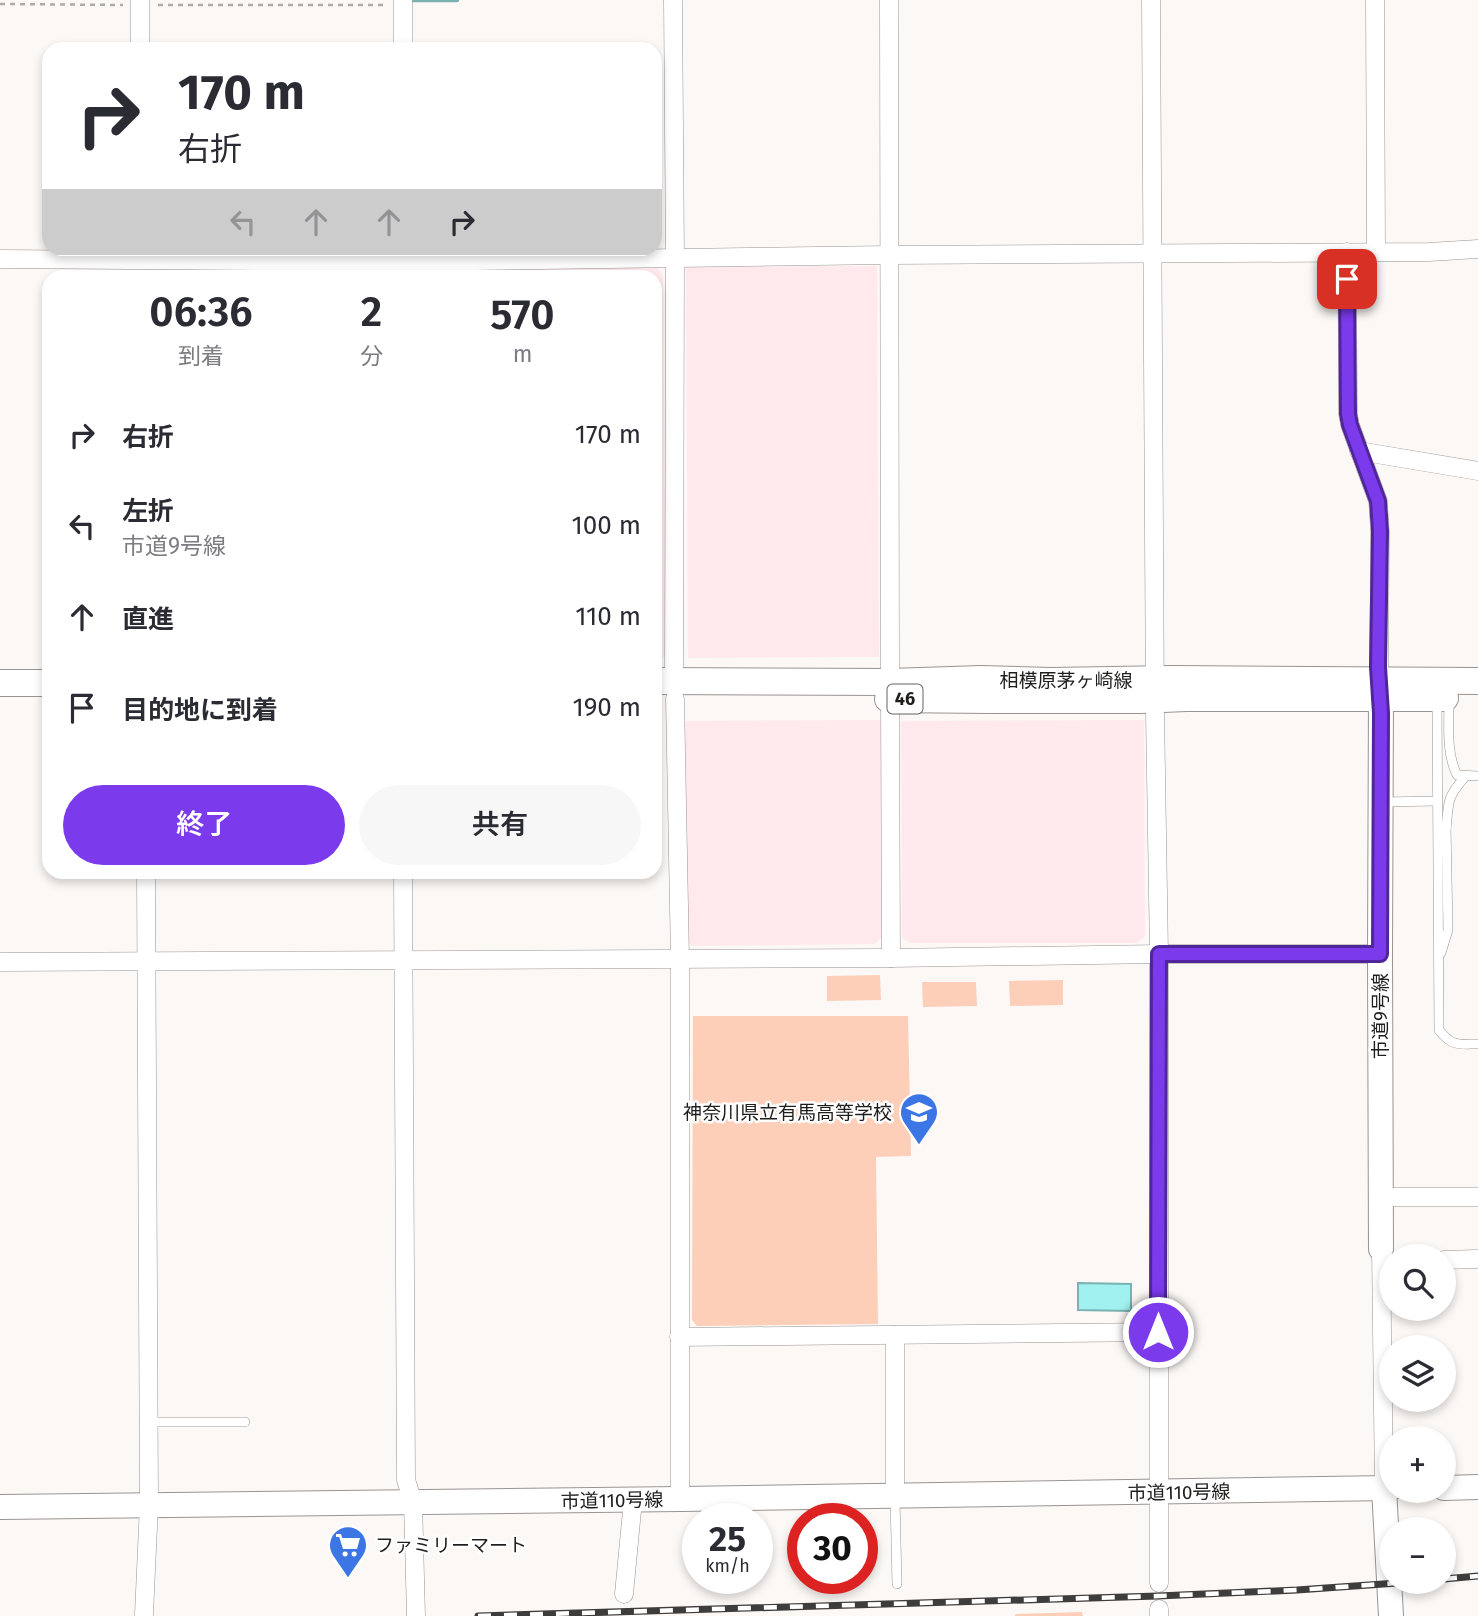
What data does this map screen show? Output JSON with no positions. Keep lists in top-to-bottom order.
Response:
{
  "streets": {
    "main road": ["相模原茅ヶ崎線", "46"],
    "street": ["市道9号線", "市道110号線"]
  },
  "crossings": [
    ["相模原茅ヶ崎線", "市道9号線"]
  ],
  "places": {
    "school or university": ["神奈川県立有馬高等学校"],
    "supermarket": ["ファミリーマート"]
  },
  "page": {
    "turn": ["170 m", "右折"],
    "eta": [
      "06:36",
      "到着",
      "2",
      "分",
      "570",
      "m"
    ],
    "list": [
      {
        "name": "右折",
        "value": "170 m"
      },
      {
        "name": "左折",
        "note": "市道9号線",
        "value": "100 m"
      },
      {
        "name": "直進",
        "value": "110 m"
      },
      {
        "name": "目的地に到着",
        "value": "190 m"
      }
    ],
    "buttons": ["終了", "共有"],
    "map_buttons": ["+", "−"],
    "speed": "25 km/h",
    "limit": "30"
  }
}
